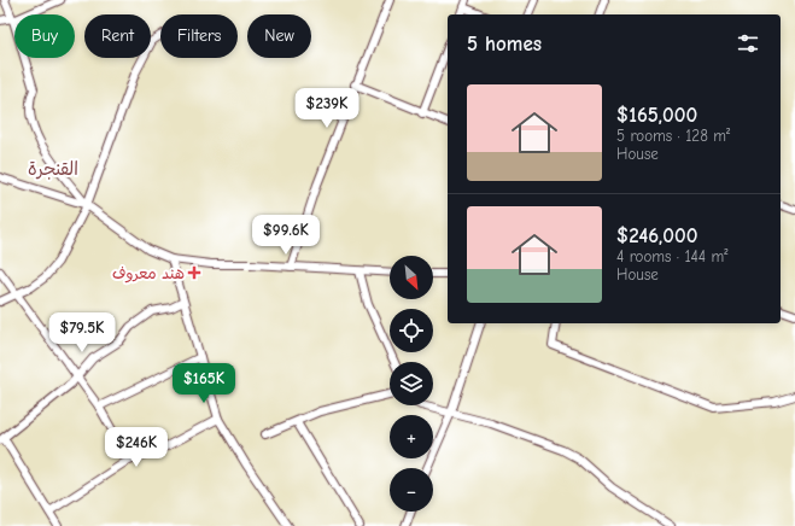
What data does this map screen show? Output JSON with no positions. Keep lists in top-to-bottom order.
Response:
{
  "districts": ["القنجرة"],
  "places": {
    "health": ["هند معروف"]
  },
  "north": "bottom right",
  "page": {
    "chip": [
      "Buy",
      "Rent",
      "Filters",
      "New"
    ],
    "heading": "5 homes",
    "list": [
      {
        "name": "$165,000",
        "note": "5 rooms · 128 m² · House"
      },
      {
        "name": "$246,000",
        "note": "4 rooms · 144 m² · House"
      }
    ],
    "price": [
      "$239K",
      "$99.6K",
      "$79.5K",
      "$165K",
      "$246K"
    ],
    "map_buttons": ["+", "−"]
  }
}
